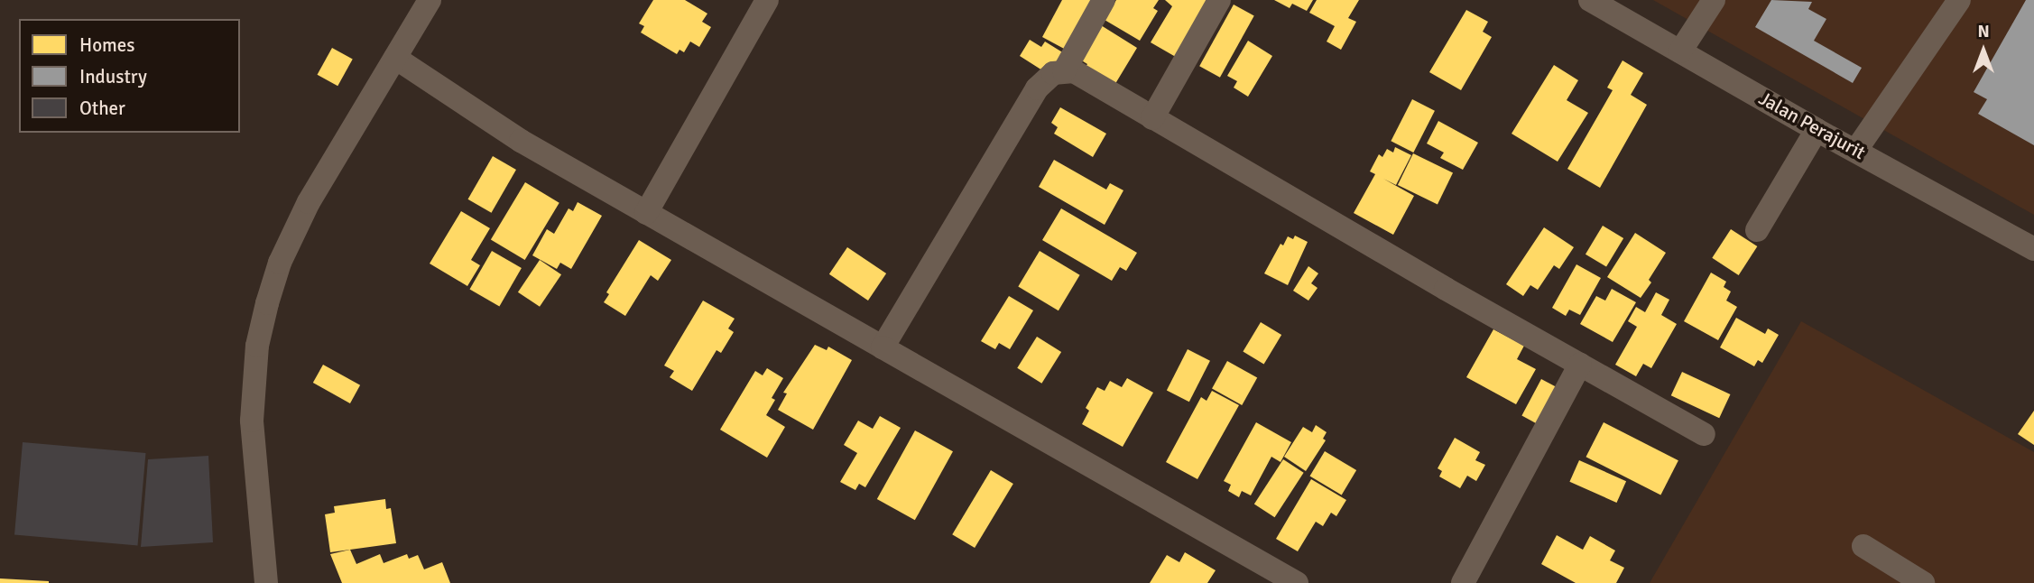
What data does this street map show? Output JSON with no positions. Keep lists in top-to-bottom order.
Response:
{
  "streets": {
    "street": ["Jalan Perajurit"]
  },
  "legend": ["Homes", "Industry", "Other"],
  "north": "top"
}
